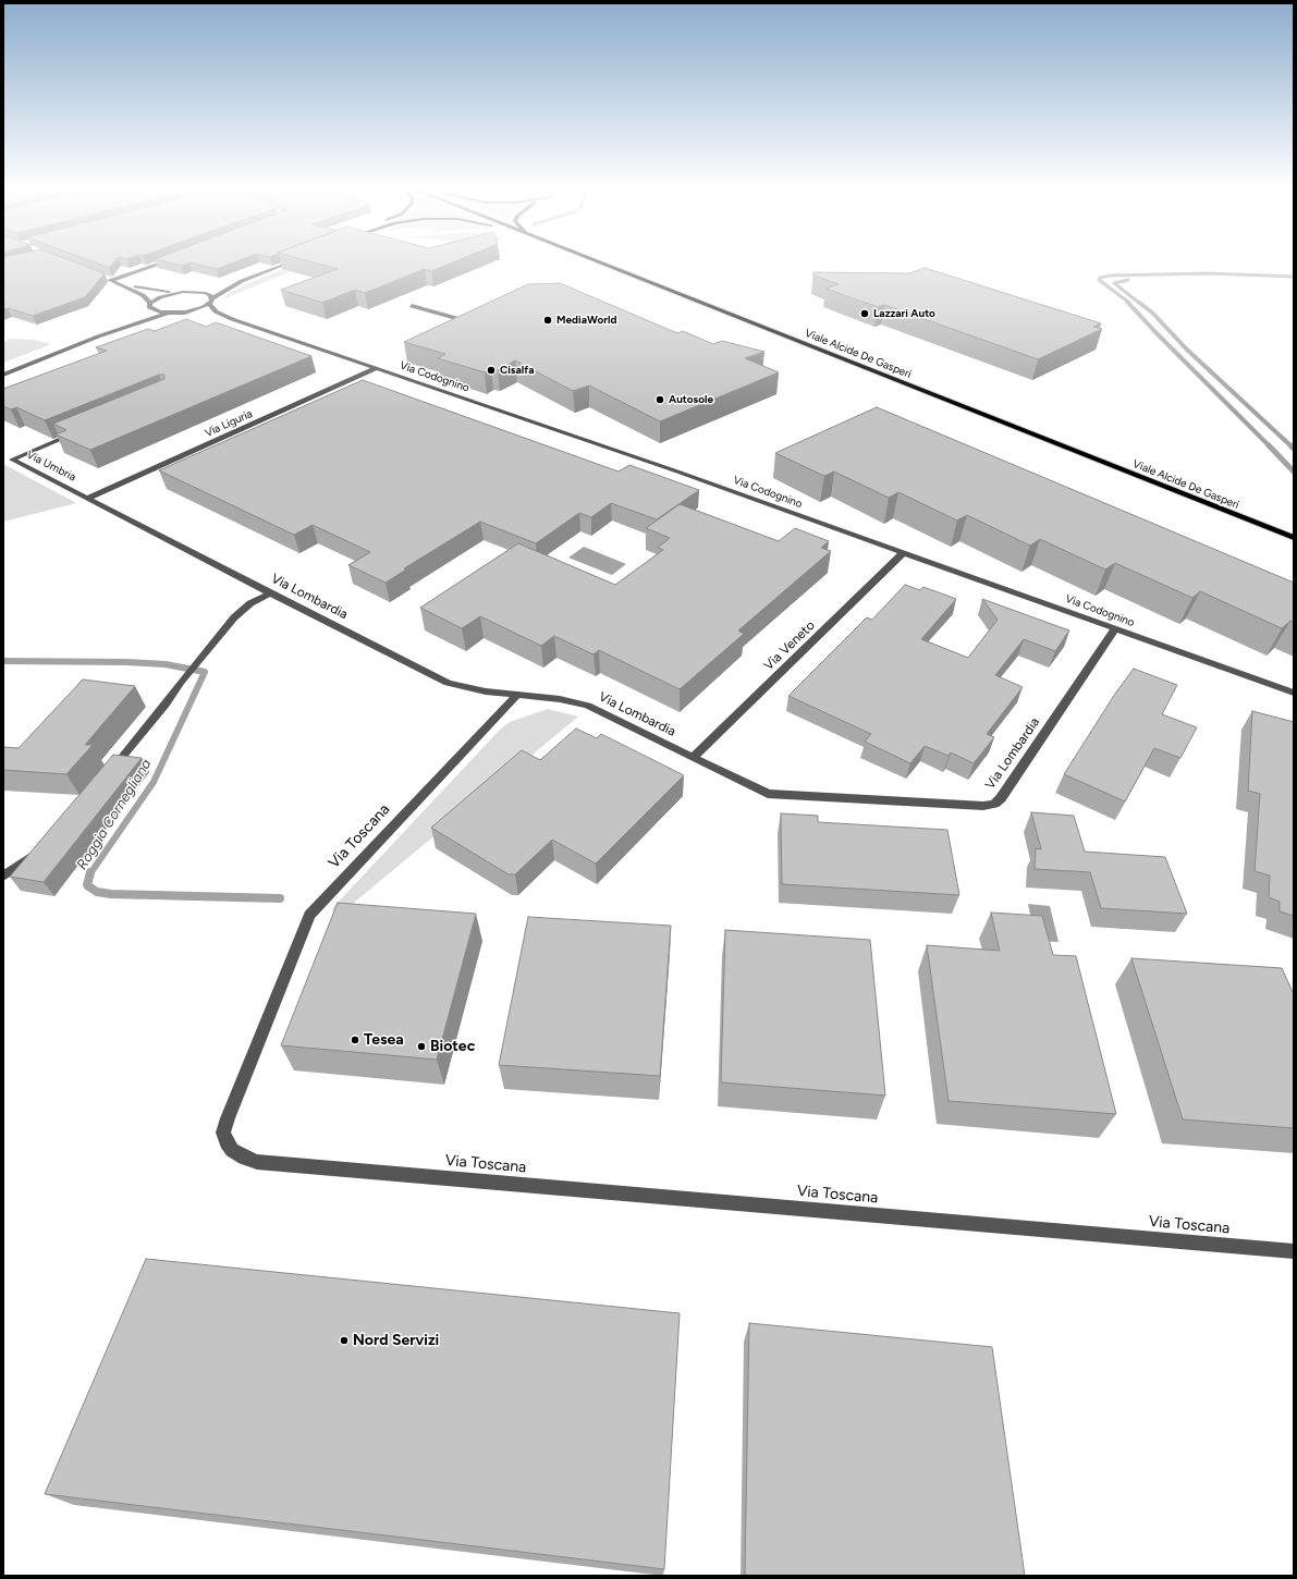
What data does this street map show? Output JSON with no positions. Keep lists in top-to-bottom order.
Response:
{
  "streets": {
    "main road": ["Viale Alcide De Gasperi"],
    "street": [
      "Via Codognino",
      "Via Liguria",
      "Via Umbria",
      "Via Lombardia",
      "Via Veneto",
      "Via Toscana"
    ]
  },
  "crossings": [
    ["Via Codognino", "Via Liguria"],
    ["Via Codognino", "Via Lombardia"],
    ["Via Codognino", "Via Veneto"],
    ["Via Liguria", "Via Umbria"],
    ["Via Liguria", "Via Lombardia"],
    ["Via Umbria", "Via Lombardia"],
    ["Via Lombardia", "Via Veneto"],
    ["Via Lombardia", "Via Toscana"]
  ],
  "water": ["Roggia Cornegliana"],
  "places": [
    "Lazzari Auto",
    "MediaWorld",
    "Cisalfa",
    "Autosole",
    "Tesea",
    "Biotec",
    "Nord Servizi"
  ]
}
